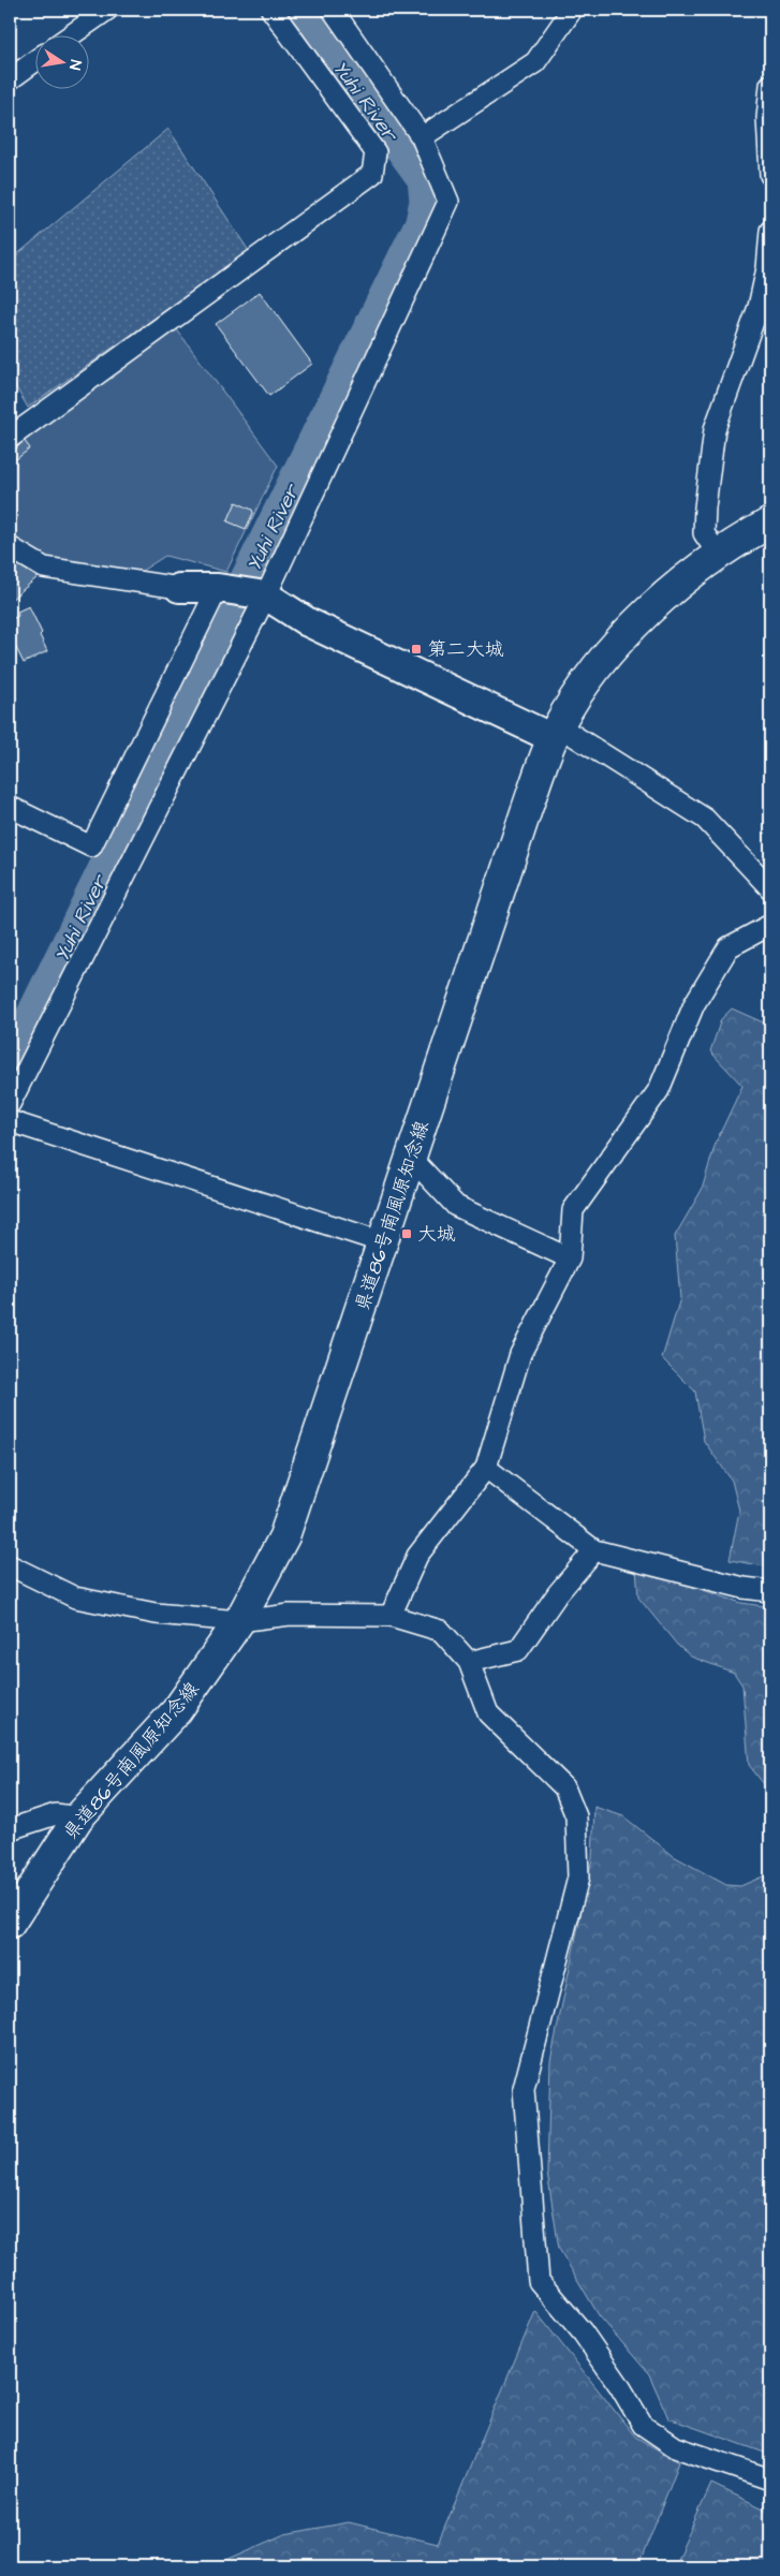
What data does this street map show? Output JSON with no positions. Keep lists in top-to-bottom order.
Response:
{
  "streets": {
    "main road": ["県道86号南風原知念線"]
  },
  "water": ["Yuhi River"],
  "places": {
    "transit": ["第二大城", "大城"]
  },
  "north": "right"
}
